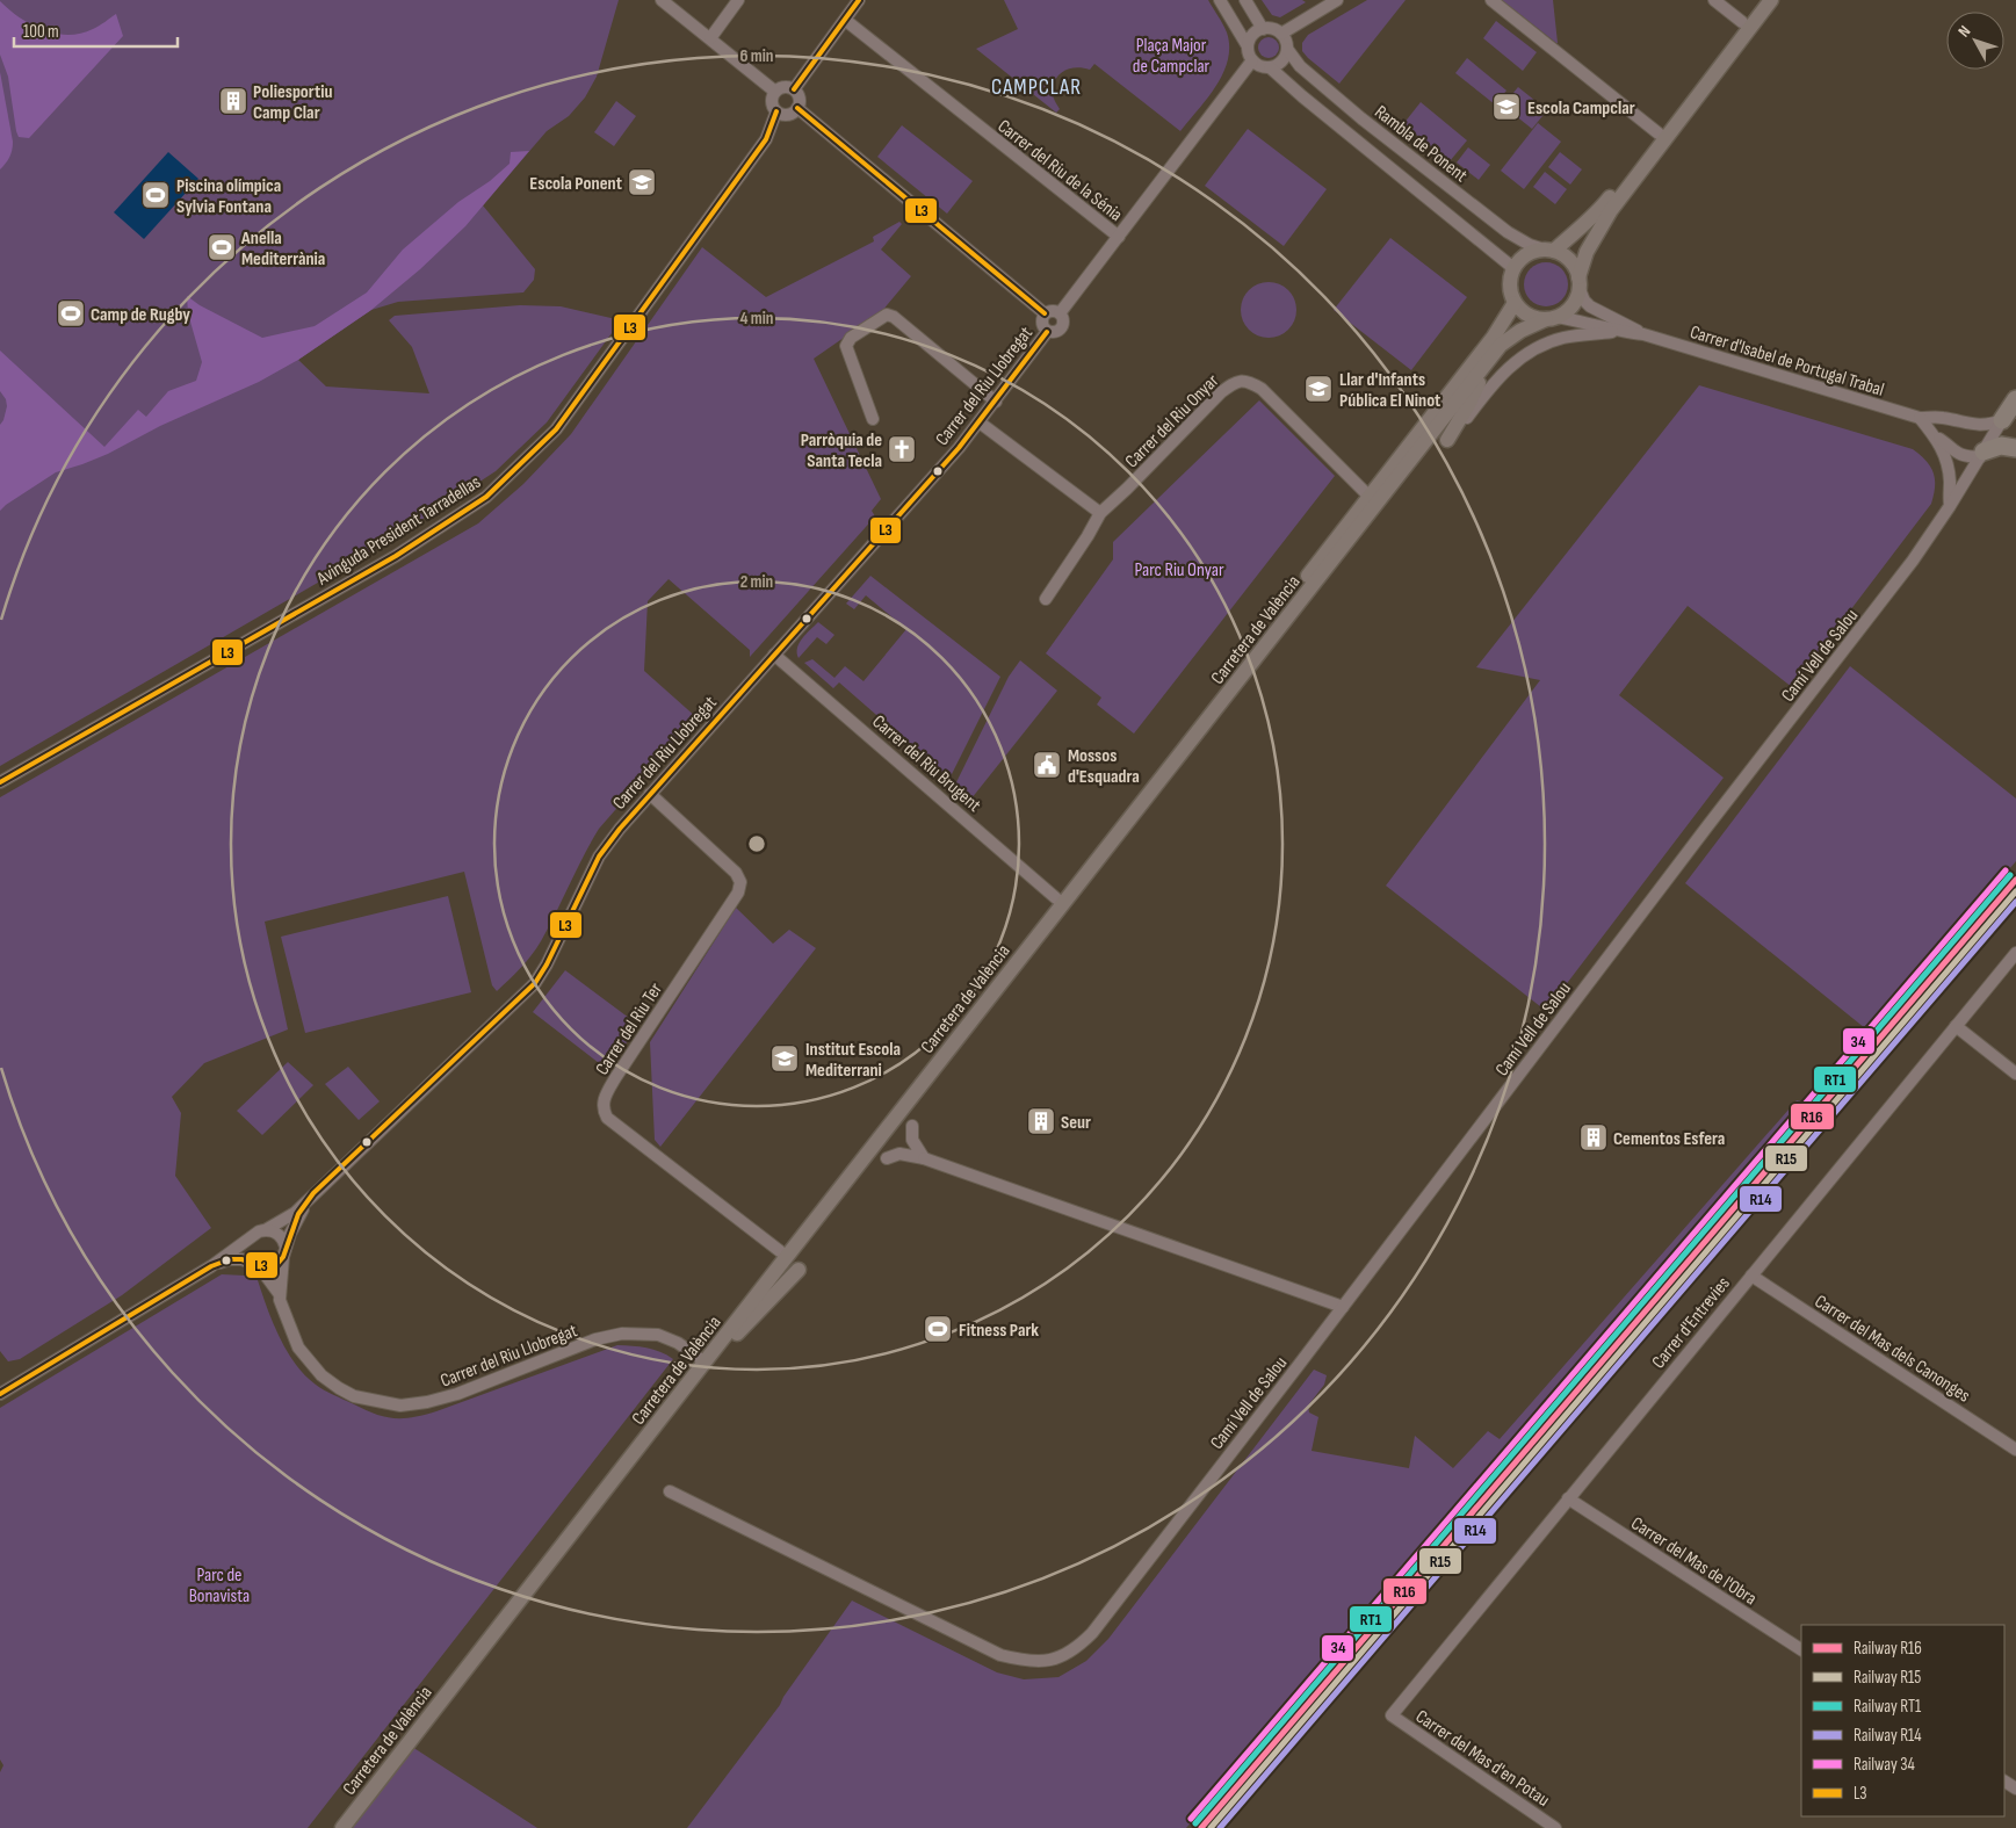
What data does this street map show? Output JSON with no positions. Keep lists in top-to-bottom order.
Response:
{
  "streets": {
    "main road": ["Carretera de València"],
    "street": [
      "Rambla de Ponent",
      "Carrer del Riu de la Sénia",
      "Carrer d'Isabel de Portugal Trabal",
      "Carrer del Riu Llobregat",
      "Carrer del Riu Onyar",
      "Avinguda President Tarradellas",
      "Camí Vell de Salou",
      "Carrer del Riu Brugent",
      "Carrer del Riu Ter",
      "Carrer d'Entrevies",
      "Carrer del Mas dels Canonges",
      "Carrer del Mas de l'Obra",
      "Carrer del Mas d'en Potau"
    ]
  },
  "crossings": [
    ["Rambla de Ponent", "Carrer d'Isabel de Portugal Trabal"],
    ["Rambla de Ponent", "Carretera de València"],
    ["Carrer d'Isabel de Portugal Trabal", "Carretera de València"],
    ["Carrer d'Isabel de Portugal Trabal", "Camí Vell de Salou"],
    ["Carrer del Riu Llobregat", "Carretera de València"],
    ["Carrer del Riu Llobregat", "Carrer del Riu Brugent"],
    ["Carrer del Riu Llobregat", "Carrer del Riu Ter"],
    ["Carrer del Riu Onyar", "Carretera de València"],
    ["Carretera de València", "Carrer del Riu Brugent"],
    ["Carretera de València", "Carrer del Riu Ter"],
    ["Carrer d'Entrevies", "Carrer del Mas dels Canonges"],
    ["Carrer d'Entrevies", "Carrer del Mas de l'Obra"],
    ["Carrer d'Entrevies", "Carrer del Mas d'en Potau"]
  ],
  "districts": ["CAMPCLAR"],
  "parks": ["Plaça Major de Campclar", "Parc Riu Onyar", "Parc de Bonavista"],
  "places": {
    "building": ["Poliesportiu Camp Clar", "Seur", "Cementos Esfera"],
    "school or university": [
      "Escola Campclar",
      "Escola Ponent",
      "Llar d'Infants Pública El Ninot",
      "Institut Escola Mediterrani"
    ],
    "sports": [
      "Piscina olímpica Sylvia Fontana",
      "Anella Mediterrània",
      "Camp de Rugby",
      "Fitness Park"
    ],
    "church": ["Parròquia de Santa Tecla"],
    "public building": ["Mossos d'Esquadra"]
  },
  "lines": [
    "transit line L3",
    "rail line 34",
    "rail line RT1",
    "rail line R16",
    "rail line R15",
    "rail line R14"
  ],
  "legend": [
    "Railway R16",
    "Railway R15",
    "Railway RT1",
    "Railway R14",
    "Railway 34",
    "L3"
  ],
  "scale_bar": "100 m",
  "north": "top left",
  "rings": ["6 min", "4 min", "2 min"]
}
